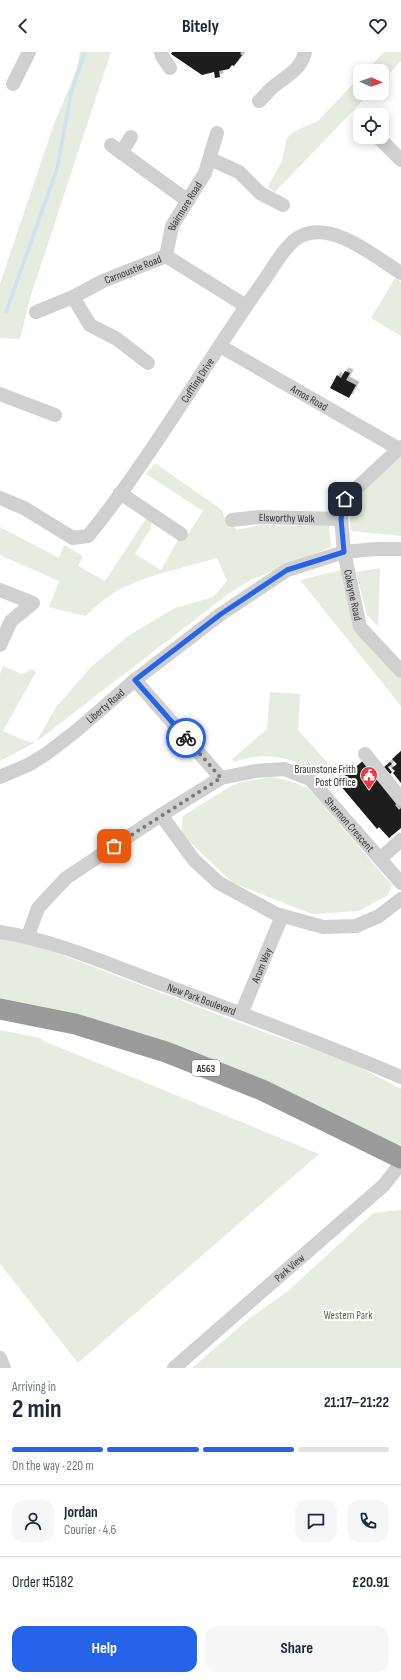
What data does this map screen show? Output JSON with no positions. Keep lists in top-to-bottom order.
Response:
{
  "streets": {
    "highway": ["A563"],
    "street": [
      "Blairmore Road",
      "Carnoustie Road",
      "Cuffling Drive",
      "Amos Road",
      "Elsworthy Walk",
      "Cokayne Road",
      "Liberty Road",
      "Sharmon Crescent",
      "Arum Way",
      "New Park Boulevard",
      "Park View"
    ]
  },
  "crossings": [
    ["Blairmore Road", "Carnoustie Road"],
    ["Carnoustie Road", "Cuffling Drive"],
    ["Cuffling Drive", "Amos Road"],
    ["Amos Road", "Cokayne Road"],
    ["Elsworthy Walk", "Cokayne Road"],
    ["Cokayne Road", "Liberty Road"],
    ["Sharmon Crescent", "New Park Boulevard"],
    ["Arum Way", "New Park Boulevard"]
  ],
  "parks": ["Western Park"],
  "places": {
    "public building": ["Braunstone Frith Post Office"]
  },
  "north": "right",
  "page": {
    "header": "Bitely",
    "heading": ["2 min", "Arriving in", "21:17–21:22"],
    "panel": [
      "Jordan",
      "Courier · 4.6",
      "Order #5182",
      "£20.91"
    ],
    "bar": "On the way · 220 m",
    "buttons": ["Help", "Share"]
  }
}
